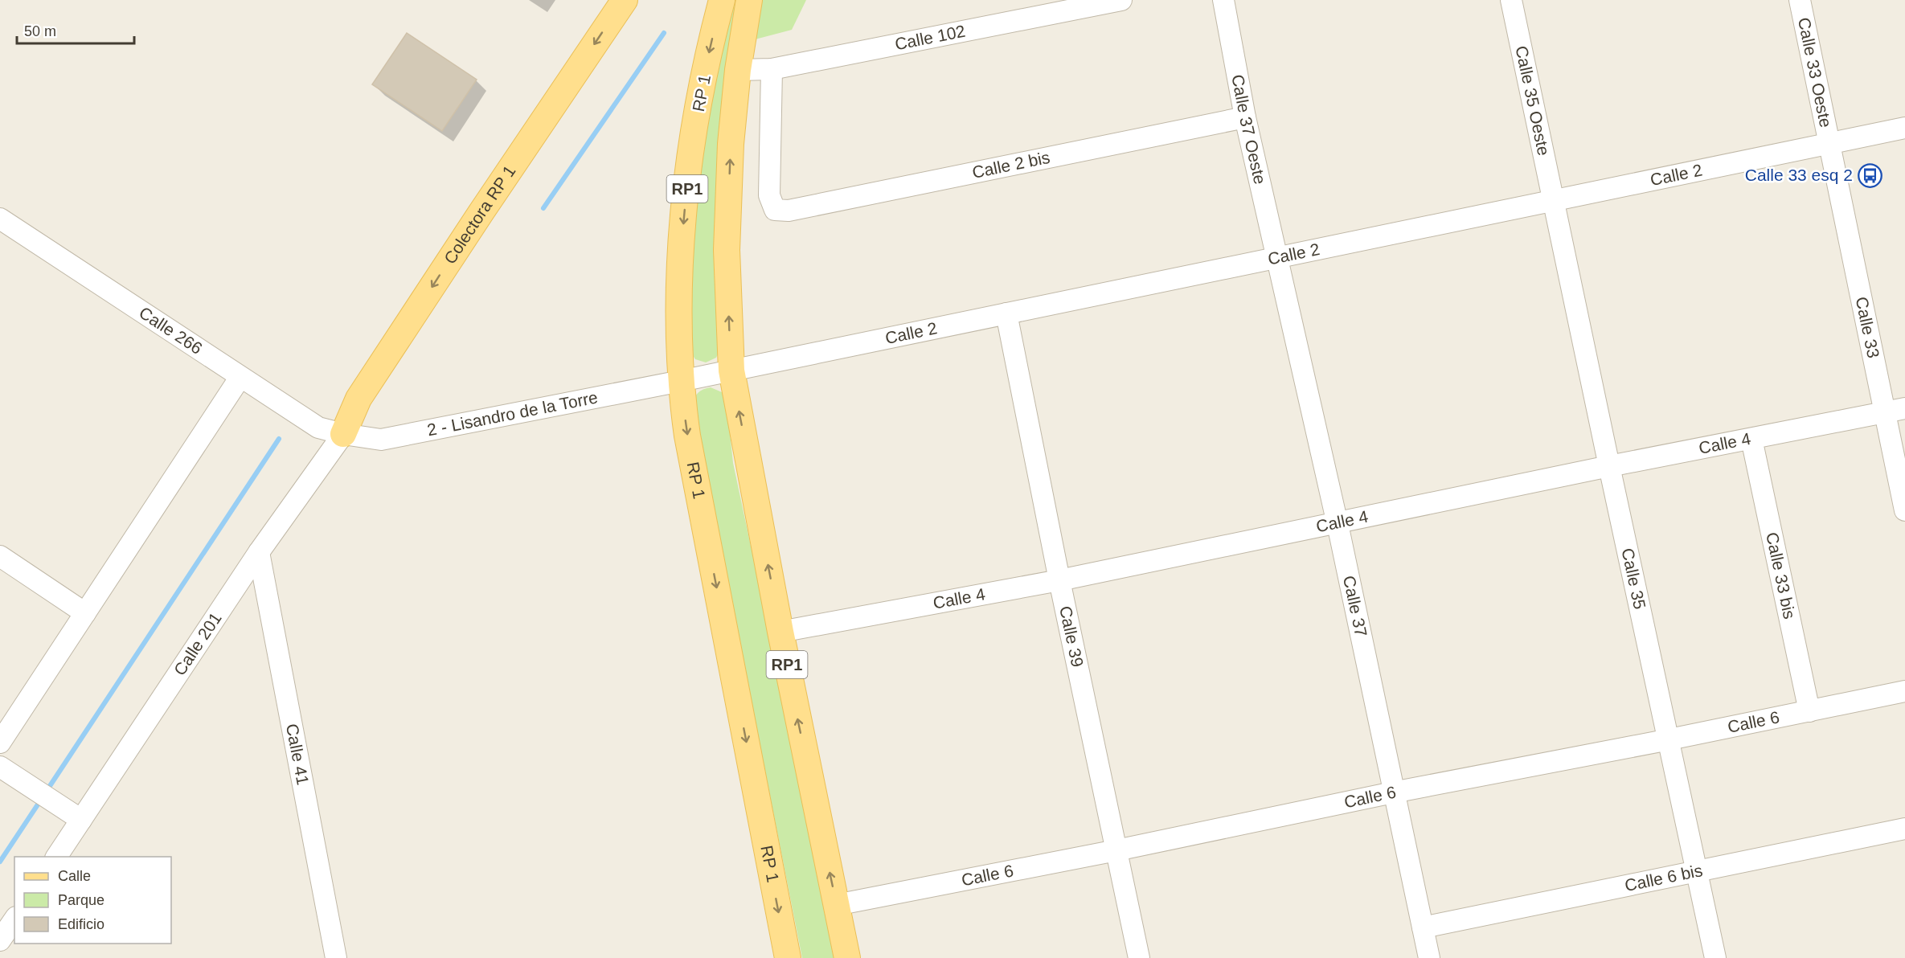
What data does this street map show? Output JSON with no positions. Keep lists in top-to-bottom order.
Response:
{
  "streets": {
    "main road": ["RP 1", "RP1", "Colectora RP 1"],
    "street": [
      "Calle 102",
      "Calle 33 Oeste",
      "Calle 35 Oeste",
      "Calle 37 Oeste",
      "Calle 2 bis",
      "Calle 2",
      "Calle 33",
      "Calle 266",
      "2 - Lisandro de la Torre",
      "Calle 4",
      "Calle 33 bis",
      "Calle 35",
      "Calle 37",
      "Calle 39",
      "Calle 201",
      "Calle 6",
      "Calle 41",
      "Calle 6 bis"
    ]
  },
  "crossings": [
    ["Calle 102", "RP 1"],
    ["Calle 102", "Calle 2 bis"],
    ["Calle 33 Oeste", "Calle 2"],
    ["Calle 33 Oeste", "Calle 33"],
    ["RP 1", "Calle 2"],
    ["RP 1", "2 - Lisandro de la Torre"],
    ["RP 1", "Calle 4"],
    ["RP 1", "Calle 6"],
    ["Calle 35 Oeste", "Calle 2"],
    ["Calle 35 Oeste", "Calle 35"],
    ["Calle 37 Oeste", "Calle 2 bis"],
    ["Calle 37 Oeste", "Calle 2"],
    ["Calle 37 Oeste", "Calle 37"],
    ["Calle 2", "Calle 33"],
    ["Calle 2", "2 - Lisandro de la Torre"],
    ["Calle 2", "Calle 35"],
    ["Calle 2", "Calle 37"],
    ["Calle 2", "Calle 39"],
    ["Colectora RP 1", "Calle 266"],
    ["Colectora RP 1", "2 - Lisandro de la Torre"],
    ["Colectora RP 1", "Calle 201"],
    ["Calle 33", "Calle 4"],
    ["Calle 266", "2 - Lisandro de la Torre"],
    ["Calle 266", "Calle 201"],
    ["2 - Lisandro de la Torre", "Calle 201"],
    ["Calle 4", "Calle 33 bis"],
    ["Calle 4", "Calle 35"],
    ["Calle 4", "Calle 37"],
    ["Calle 4", "Calle 39"],
    ["Calle 33 bis", "Calle 6"],
    ["Calle 35", "Calle 6"],
    ["Calle 35", "Calle 6 bis"],
    ["Calle 37", "Calle 6"],
    ["Calle 37", "Calle 6 bis"],
    ["Calle 39", "Calle 6"],
    ["Calle 201", "Calle 41"]
  ],
  "one_way": ["Colectora RP 1"],
  "places": {
    "bus stop": ["Calle 33 esq 2"]
  },
  "legend": ["Calle", "Parque", "Edificio"],
  "scale_bar": "50 m"
}
